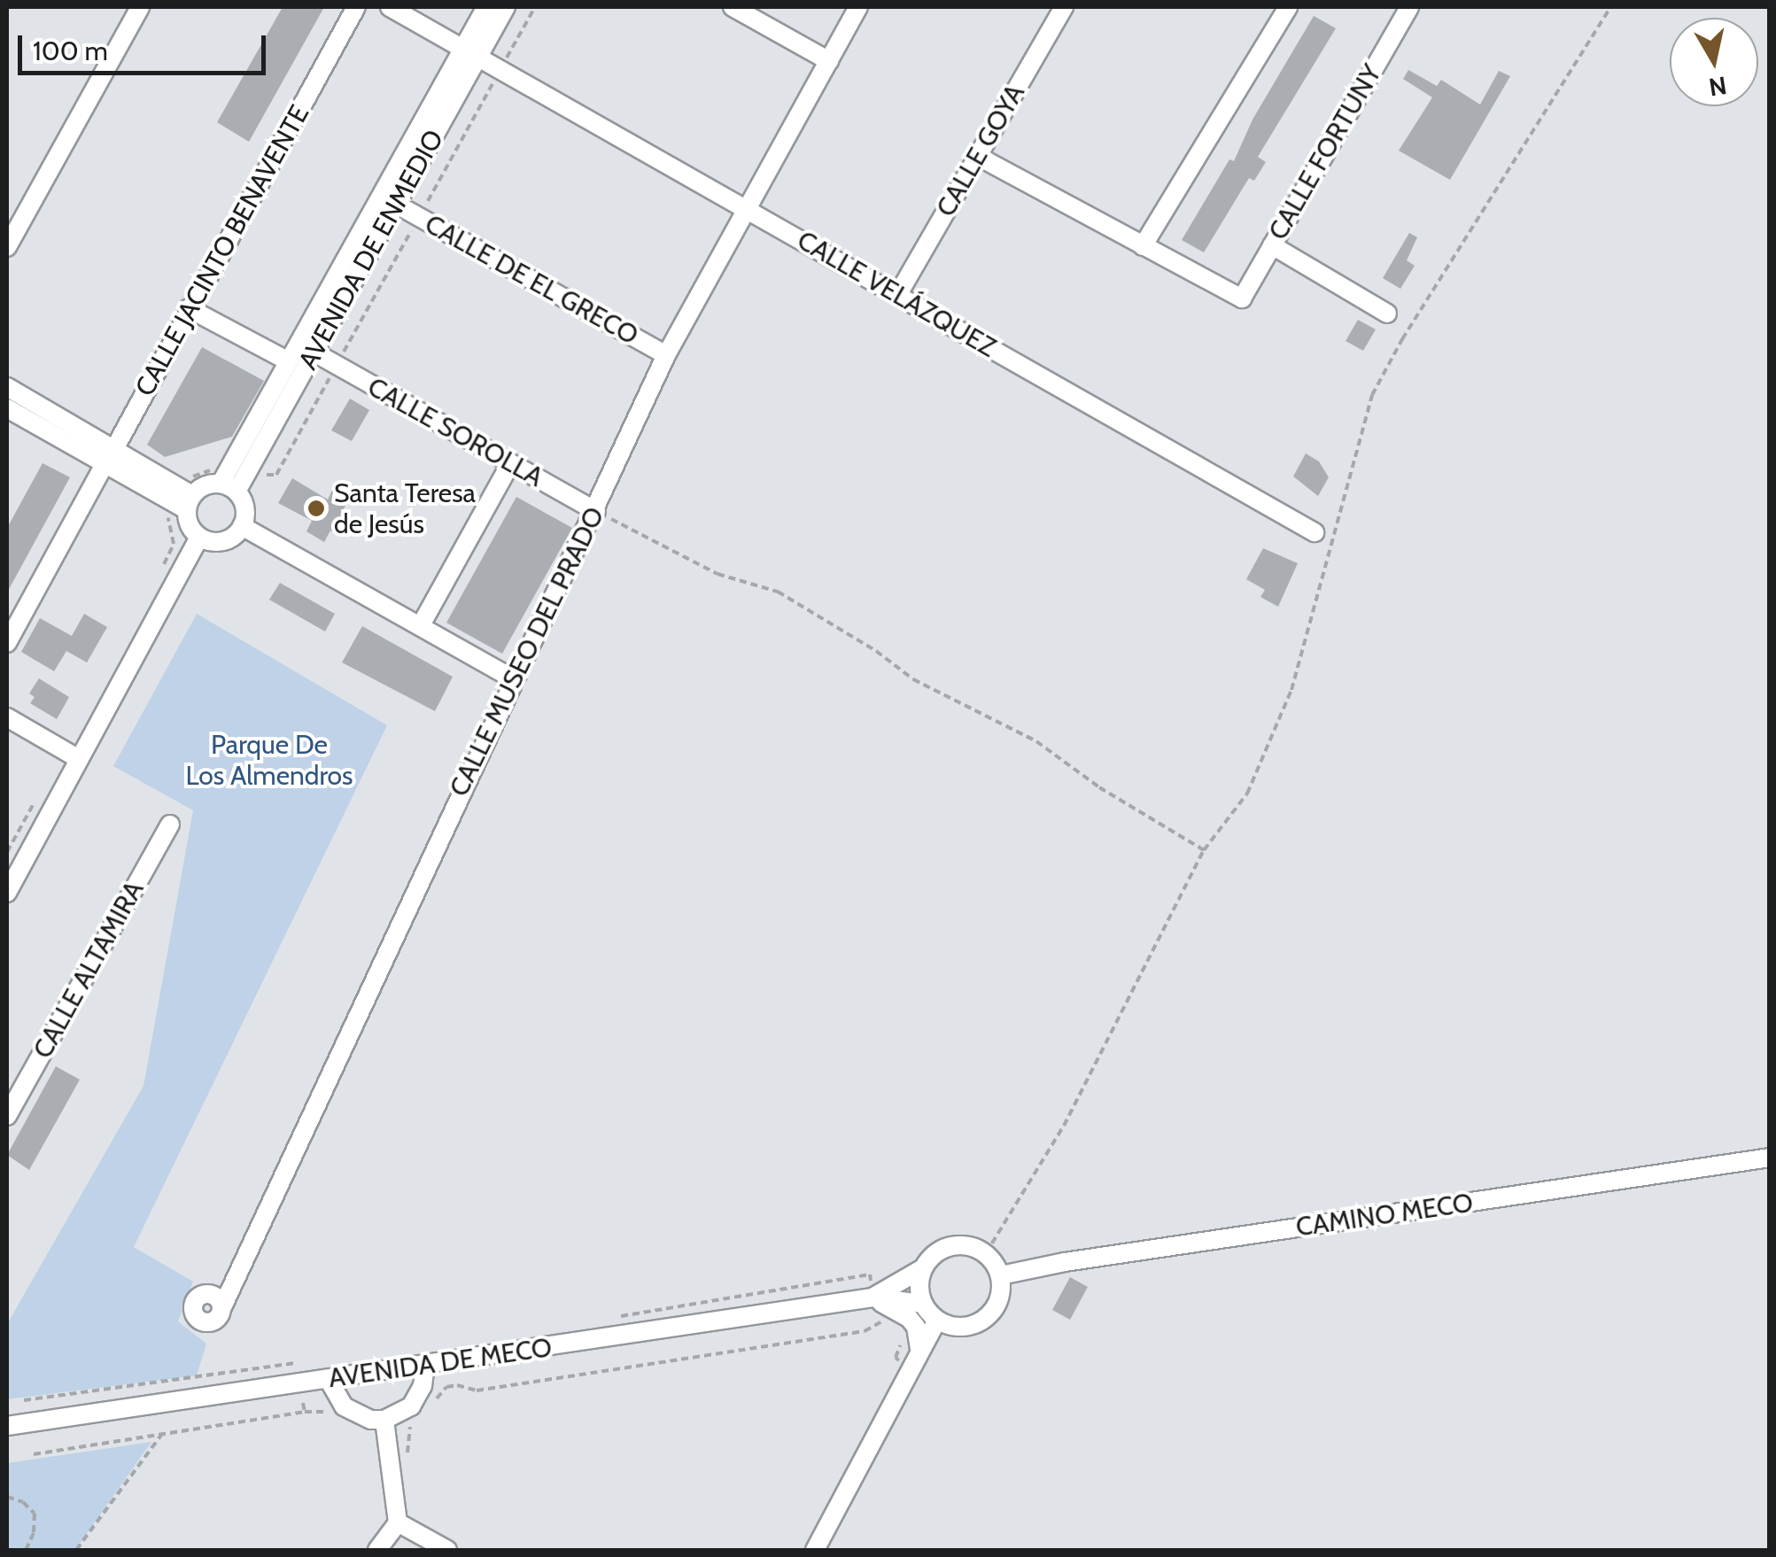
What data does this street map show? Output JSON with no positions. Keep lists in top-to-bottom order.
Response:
{
  "streets": {
    "street": [
      "CALLE GOYA",
      "CALLE FORTUNY",
      "AVENIDA DE ENMEDIO",
      "CALLE JACINTO BENAVENTE",
      "CALLE DE EL GRECO",
      "CALLE VELÁZQUEZ",
      "CALLE SOROLLA",
      "CALLE MUSEO DEL PRADO",
      "CALLE ALTAMIRA",
      "CAMINO MECO",
      "AVENIDA DE MECO"
    ]
  },
  "crossings": [
    ["CALLE GOYA", "CALLE VELÁZQUEZ"],
    ["AVENIDA DE ENMEDIO", "CALLE DE EL GRECO"],
    ["AVENIDA DE ENMEDIO", "CALLE VELÁZQUEZ"],
    ["AVENIDA DE ENMEDIO", "CALLE SOROLLA"],
    ["CALLE DE EL GRECO", "CALLE MUSEO DEL PRADO"],
    ["CALLE VELÁZQUEZ", "CALLE MUSEO DEL PRADO"],
    ["CALLE SOROLLA", "CALLE MUSEO DEL PRADO"],
    ["CAMINO MECO", "AVENIDA DE MECO"]
  ],
  "parks": ["Parque De Los Almendros"],
  "places": ["Santa Teresa de Jesús"],
  "scale_bar": "100 m",
  "north": "bottom"
}
